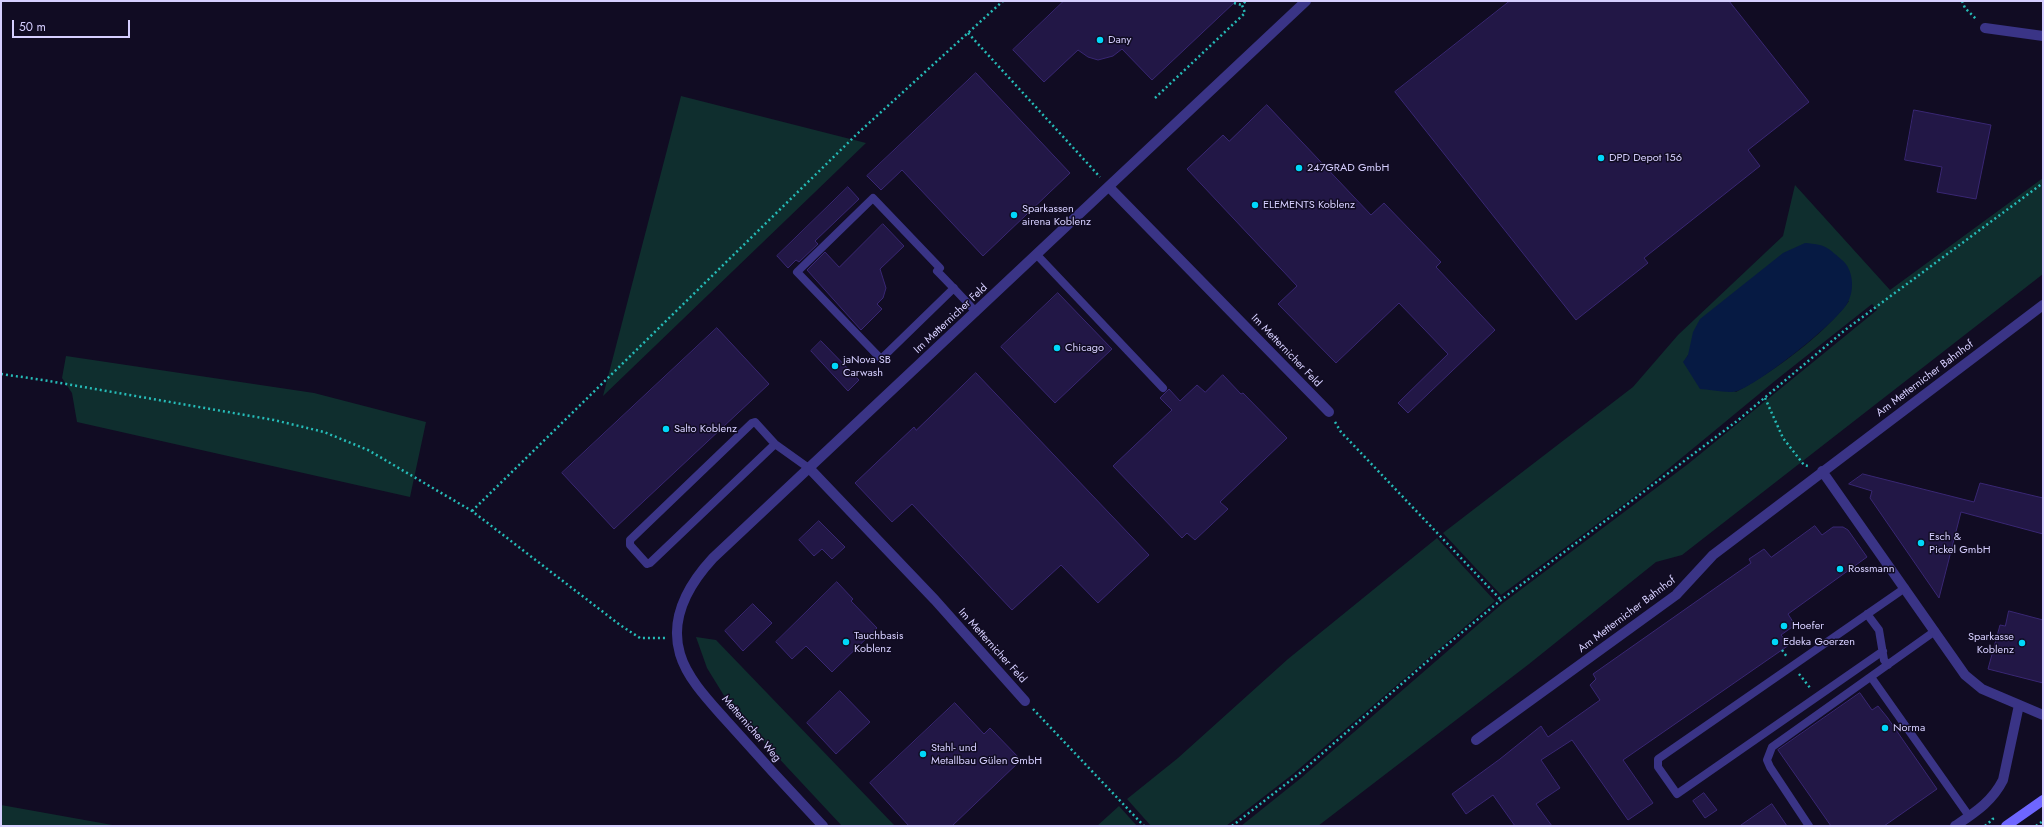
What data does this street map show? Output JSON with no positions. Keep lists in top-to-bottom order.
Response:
{
  "streets": {
    "street": ["Im Metternicher Feld", "Am Metternicher Bahnhof", "Metternicher Weg"]
  },
  "crossings": [
    ["Im Metternicher Feld", "Metternicher Weg"]
  ],
  "places": [
    "Dany",
    "DPD Depot 156",
    "247GRAD GmbH",
    "ELEMENTS Koblenz",
    "Sparkassen airena Koblenz",
    "Chicago",
    "jaNova SB Carwash",
    "Salto Koblenz",
    "Esch & Pickel GmbH",
    "Rossmann",
    "Hoefer",
    "Tauchbasis Koblenz",
    "Edeka Goerzen",
    "Sparkasse Koblenz",
    "Norma",
    "Stahl- und Metallbau Gülen GmbH"
  ],
  "scale_bar": "50 m"
}
